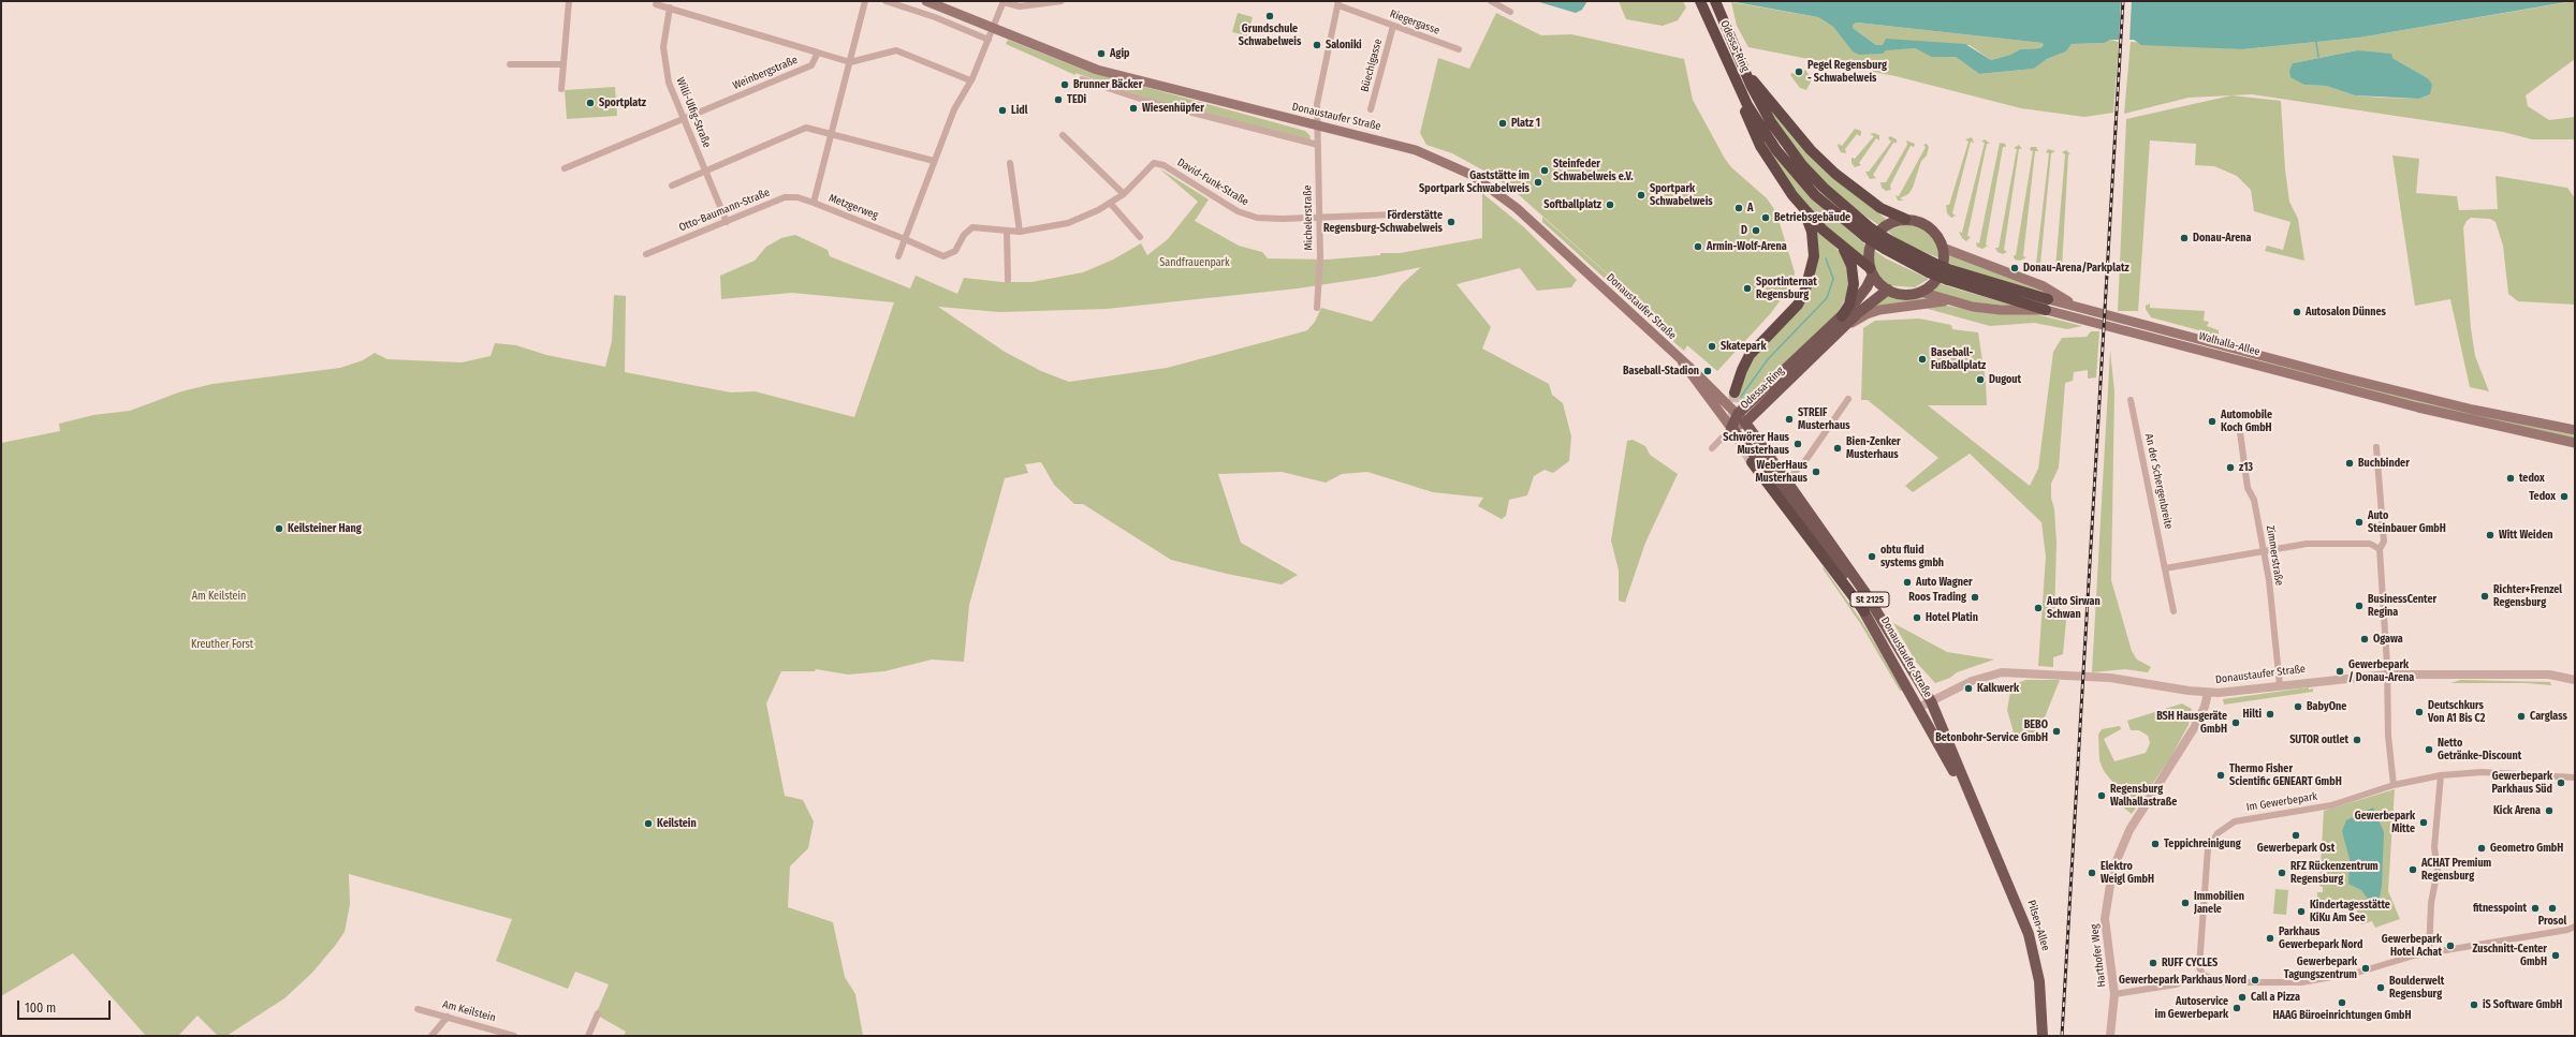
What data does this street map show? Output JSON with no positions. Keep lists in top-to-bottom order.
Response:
{
  "streets": {
    "highway": ["Odessa-Ring", "Walhalla-Allee"],
    "main road": ["Donaustaufer Straße", "St 2125", "Pilsen-Allee"],
    "street": [
      "Riegergasse",
      "Büechlgasse",
      "Weinbergstraße",
      "Willi-Ulfig-Straße",
      "David-Funk-Straße",
      "Metzgerweg",
      "Otto-Baumann-Straße",
      "Michelerstraße",
      "An der Schergenbreite",
      "Zimmerstraße",
      "Im Gewerbepark",
      "Harthofer Weg",
      "Am Keilstein"
    ]
  },
  "crossings": [
    ["Riegergasse", "Büechlgasse"],
    ["Riegergasse", "Michelerstraße"],
    ["Odessa-Ring", "Donaustaufer Straße"],
    ["Odessa-Ring", "Walhalla-Allee"],
    ["Weinbergstraße", "Willi-Ulfig-Straße"],
    ["Willi-Ulfig-Straße", "Otto-Baumann-Straße"],
    ["Donaustaufer Straße", "Michelerstraße"],
    ["Donaustaufer Straße", "Zimmerstraße"],
    ["Donaustaufer Straße", "Pilsen-Allee"],
    ["Donaustaufer Straße", "Harthofer Weg"],
    ["David-Funk-Straße", "Metzgerweg"],
    ["David-Funk-Straße", "Michelerstraße"],
    ["Metzgerweg", "Otto-Baumann-Straße"]
  ],
  "parks": ["Sandfrauenpark", "Am Keilstein", "Kreuther Forst"],
  "places": [
    "Grundschule Schwabelweis",
    "Saloniki",
    "Agip",
    "Pegel Regensburg - Schwabelweis",
    "Brunner Bäcker",
    "TEDi",
    "Sportplatz",
    "Wiesenhüpfer",
    "Lidl",
    "Platz 1",
    "Steinfeder Schwabelweis e.V.",
    "Gaststätte im Sportpark Schwabelweis",
    "Sportpark Schwabelweis",
    "Softballplatz",
    "A",
    "Betriebsgebäude",
    "Förderstätte Regensburg-Schwabelweis",
    "D",
    "Donau-Arena",
    "Armin-Wolf-Arena",
    "Donau-Arena/Parkplatz",
    "Sportinternat Regensburg",
    "Autosalon Dünnes",
    "Skatepark",
    "Baseball- Fußballplatz",
    "Baseball-Stadion",
    "Dugout",
    "STREIF Musterhaus",
    "Automobile Koch GmbH",
    "Schwörer Haus Musterhaus",
    "Bien-Zenker Musterhaus",
    "Buchbinder",
    "z13",
    "WeberHaus Musterhaus",
    "tedox",
    "Tedox",
    "Auto Steinbauer GmbH",
    "Keilsteiner Hang",
    "Witt Weiden",
    "obtu fluid systems gmbh",
    "Auto Wagner",
    "Richter+Frenzel Regensburg",
    "Roos Trading",
    "BusinessCenter Regina",
    "Auto Sirwan Schwan",
    "Hotel Platin",
    "Ogawa",
    "Gewerbepark / Donau-Arena",
    "Kalkwerk",
    "BabyOne",
    "Deutschkurs Von A1 Bis C2",
    "Hilti",
    "Carglass",
    "BSH Hausgeräte GmbH",
    "BEBO Betonbohr-Service GmbH",
    "SUTOR outlet",
    "Netto Getränke-Discount",
    "Thermo Fisher Scientific GENEART GmbH",
    "Gewerbepark Parkhaus Süd",
    "Regensburg Walhallastraße",
    "Kick Arena",
    "Gewerbepark Mitte",
    "Keilstein",
    "Gewerbepark Ost",
    "Teppichreinigung",
    "Geometro GmbH",
    "ACHAT Premium Regensburg",
    "Elektro Weigl GmbH",
    "RFZ Rückenzentrum Regensburg",
    "Immobilien Janele",
    "fitnesspoint",
    "Prosol",
    "Kindertagesstätte KiKu Am See",
    "Parkhaus Gewerbepark Nord",
    "Gewerbepark Hotel Achat",
    "Zuschnitt-Center GmbH",
    "RUFF CYCLES",
    "Gewerbepark Tagungszentrum",
    "Gewerbepark Parkhaus Nord",
    "Boulderwelt Regensburg",
    "Call a Pizza",
    "HAAG Büroeinrichtungen GmbH",
    "iS Software GmbH",
    "Autoservice im Gewerbepark"
  ],
  "scale_bar": "100 m"
}
